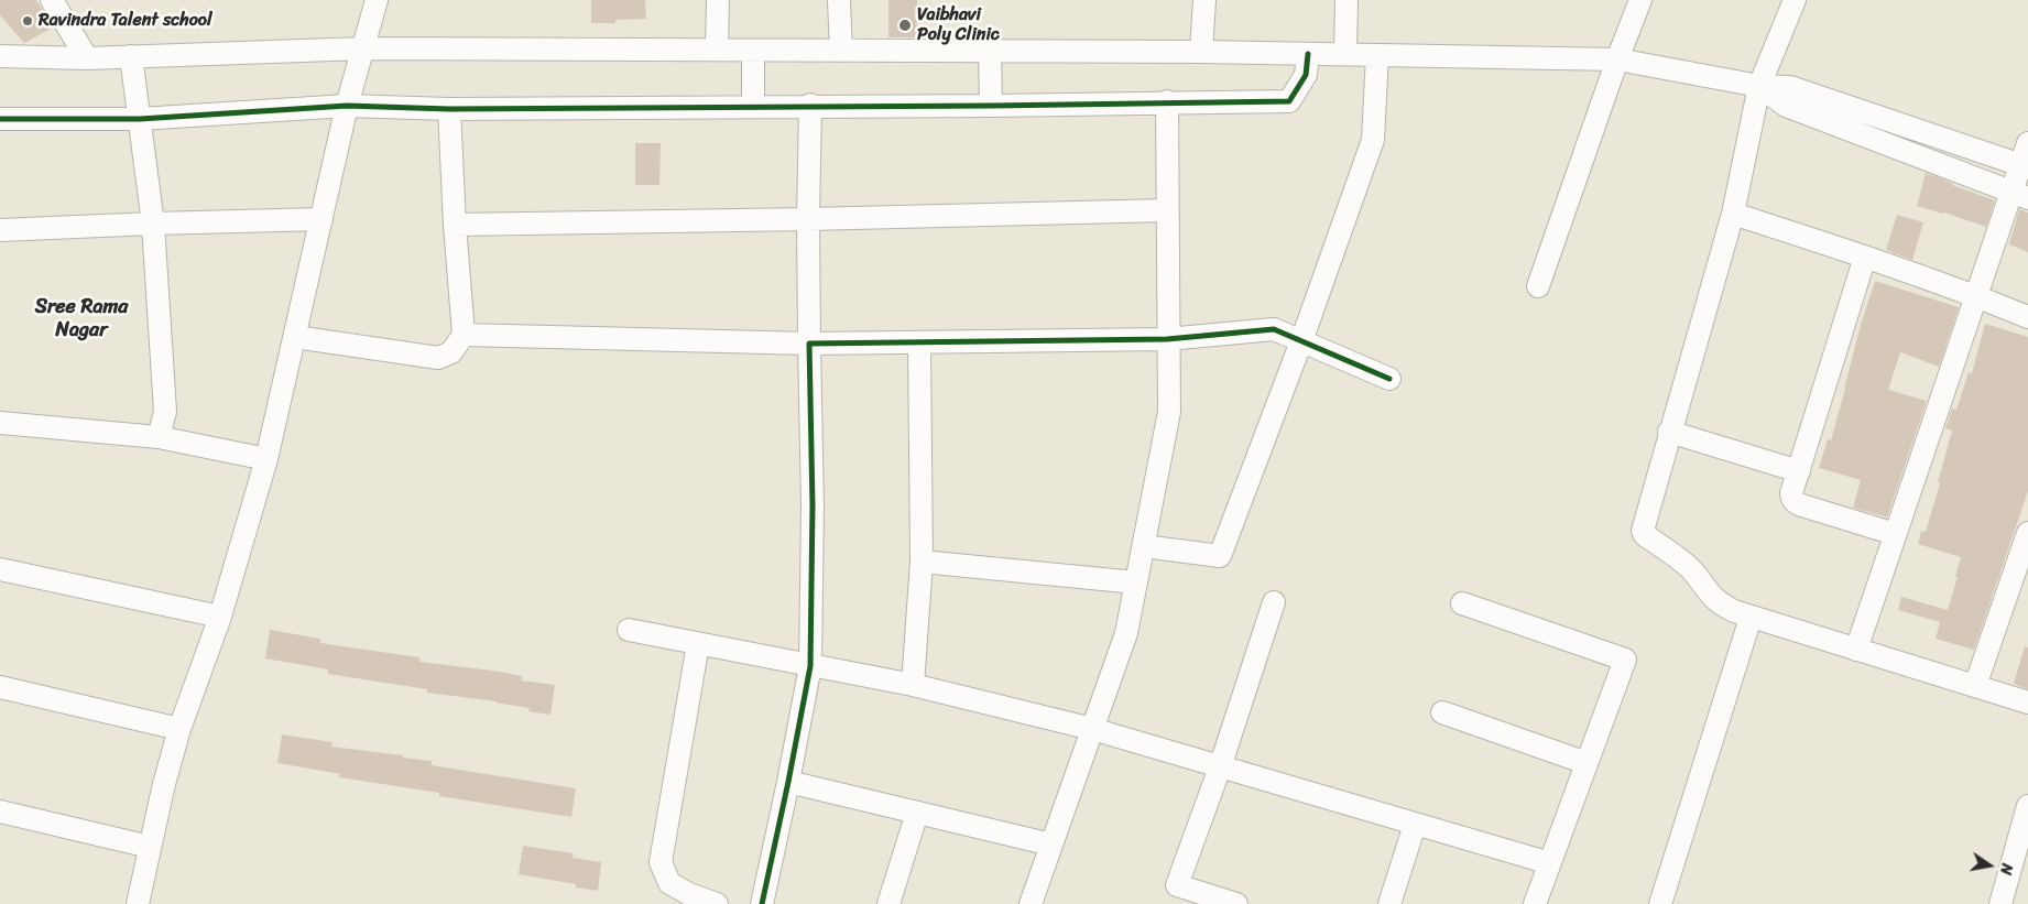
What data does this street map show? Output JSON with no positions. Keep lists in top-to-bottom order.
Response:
{
  "districts": ["Sree Rama Nagar"],
  "places": ["Ravindra Talent school", "Vaibhavi Poly Clinic"],
  "north": "right"
}
